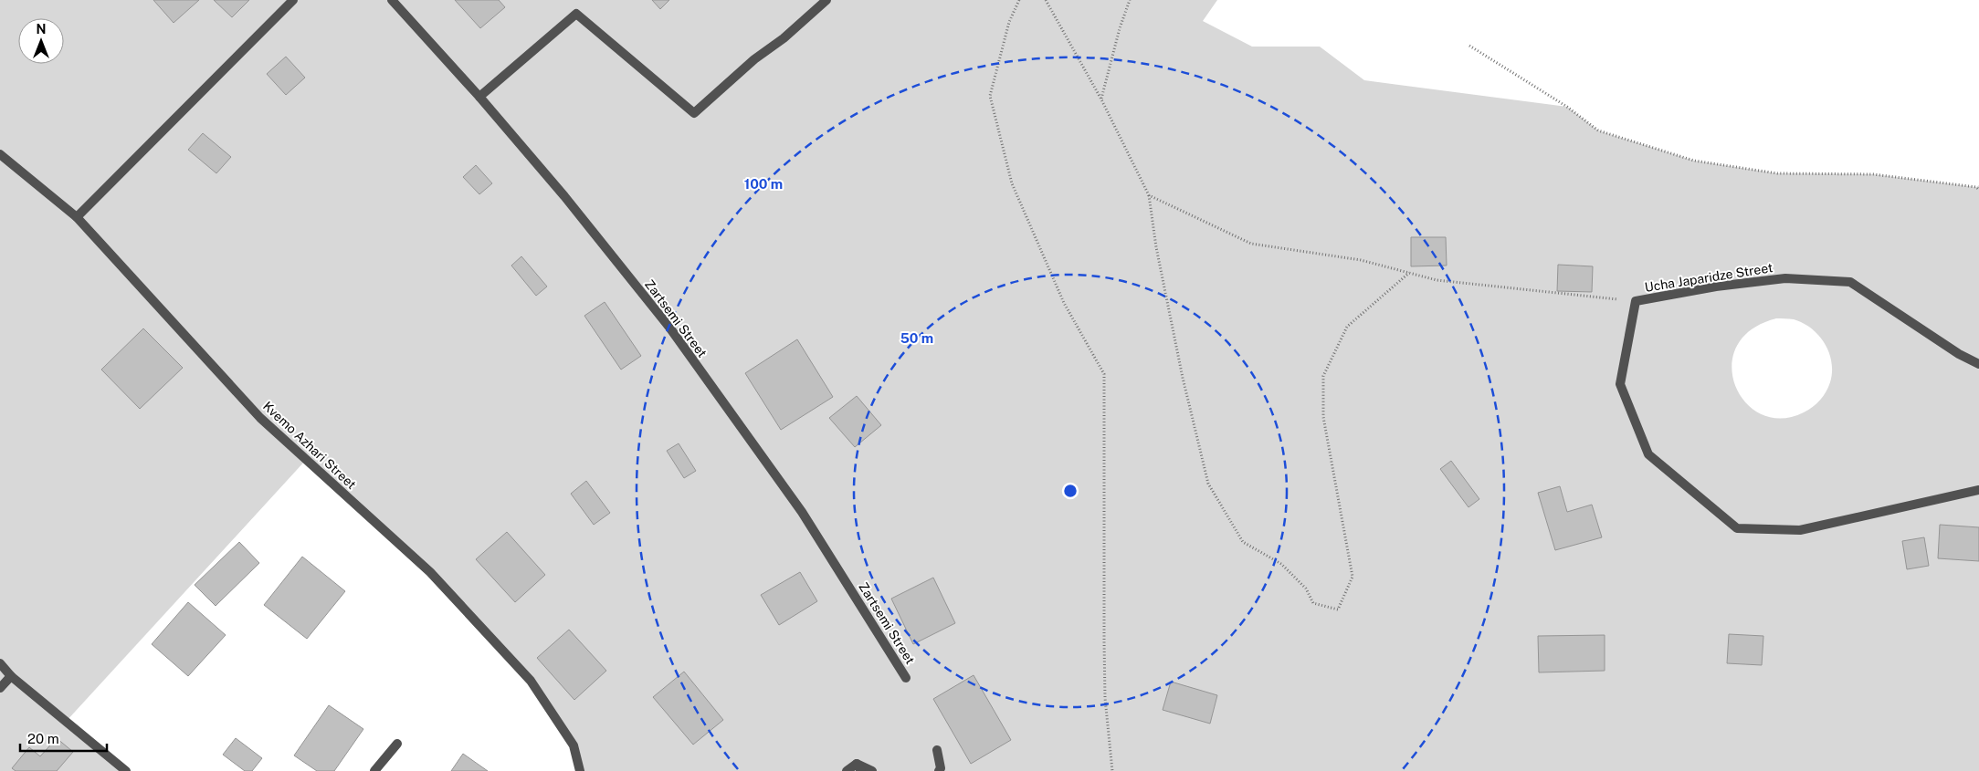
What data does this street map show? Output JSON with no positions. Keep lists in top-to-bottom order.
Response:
{
  "streets": {
    "street": ["Ucha Japaridze Street", "Zartsemi Street", "Kvemo Azhari Street"]
  },
  "scale_bar": "20 m",
  "north": "top",
  "rings": ["100 m", "50 m"]
}
